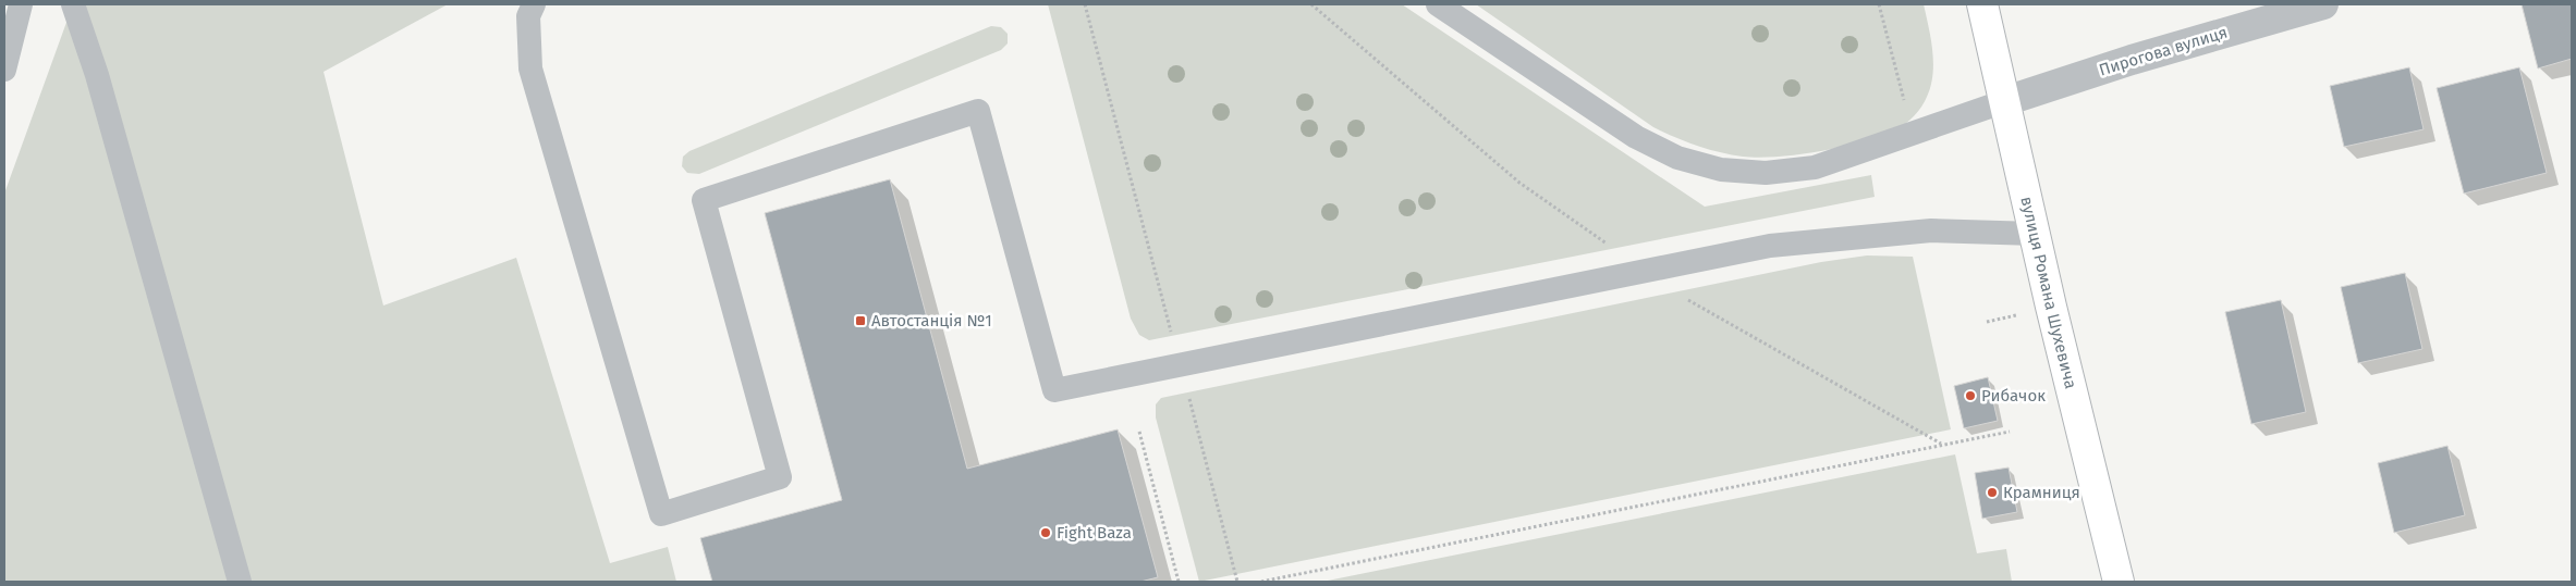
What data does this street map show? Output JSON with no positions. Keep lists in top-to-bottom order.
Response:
{
  "streets": {
    "main road": ["вулиця Романа Шухевича"],
    "street": ["Пирогова вулиця"]
  },
  "crossings": [
    ["Пирогова вулиця", "вулиця Романа Шухевича"]
  ],
  "places": {
    "transit": ["Автостанція №1"],
    "other": ["Рибачок", "Крамниця", "Fight Baza"]
  }
}
